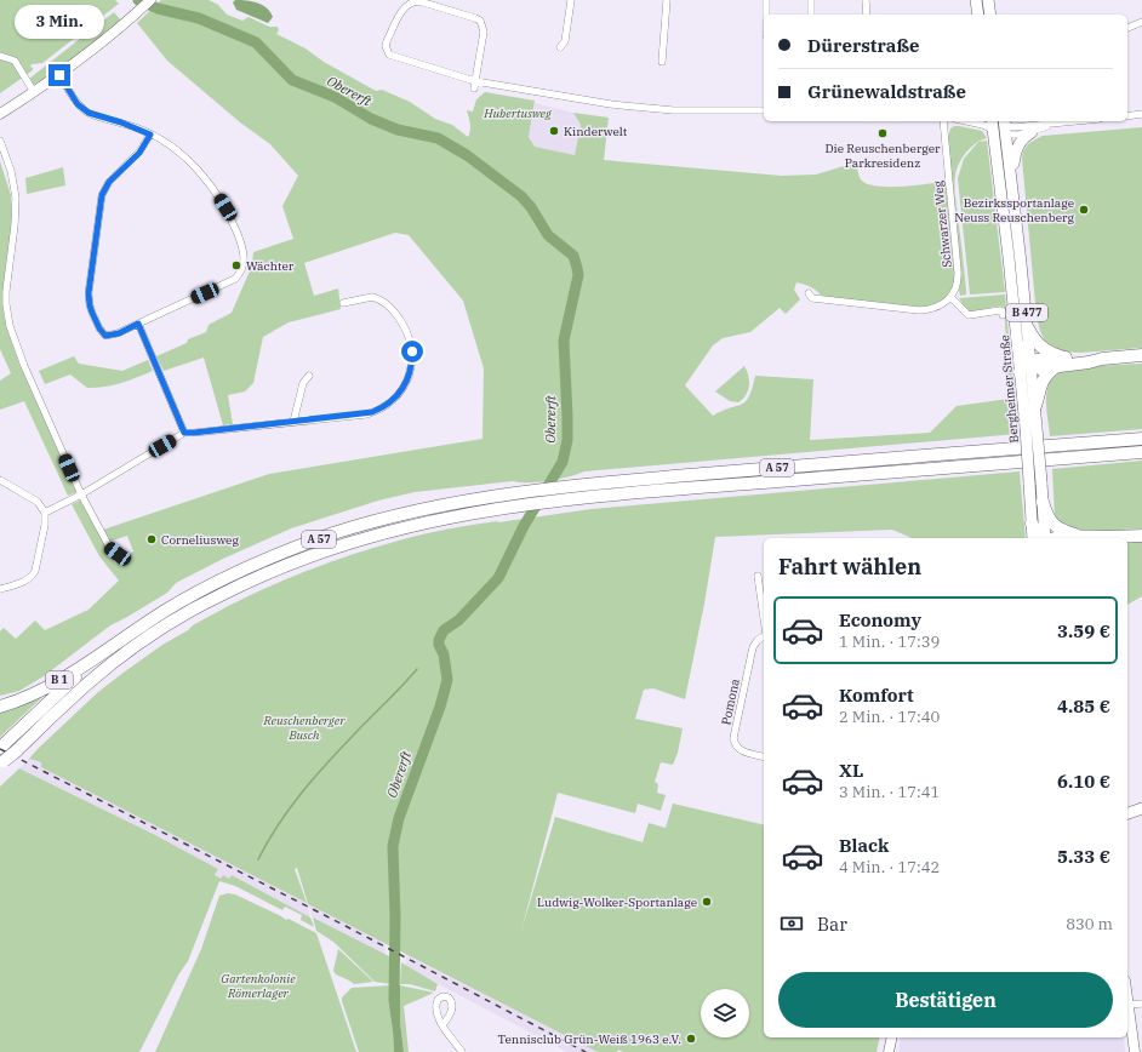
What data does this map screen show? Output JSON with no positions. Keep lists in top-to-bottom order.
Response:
{
  "streets": {
    "highway": ["A 57", "B 1"],
    "main road": ["B 477", "Bergheimer Straße"],
    "street": ["Schwarzer Weg", "Pomona"]
  },
  "crossings": [
    ["A 57", "B 1"]
  ],
  "water": ["Obererft"],
  "parks": ["Hubertusweg", "Reuschenberger Busch", "Gartenkolonie Römerlager"],
  "places": [
    "Kinderwelt",
    "Die Reuschenberger Parkresidenz",
    "Bezirkssportanlage Neuss Reuschenberg",
    "Wächter",
    "Corneliusweg",
    "Ludwig-Wolker-Sportanlage",
    "Tennisclub Grün-Weiß 1963 e.V."
  ],
  "page": {
    "bubble": "3 Min.",
    "banner": ["Dürerstraße", "Grünewaldstraße"],
    "heading": "Fahrt wählen",
    "list": [
      {
        "name": "Economy",
        "note": "1 Min. · 17:39",
        "value": "3.59 €"
      },
      {
        "name": "Komfort",
        "note": "2 Min. · 17:40",
        "value": "4.85 €"
      },
      {
        "name": "XL",
        "note": "3 Min. · 17:41",
        "value": "6.10 €"
      },
      {
        "name": "Black",
        "note": "4 Min. · 17:42",
        "value": "5.33 €"
      }
    ],
    "pay": ["Bar", "830 m"],
    "buttons": "Bestätigen"
  }
}
